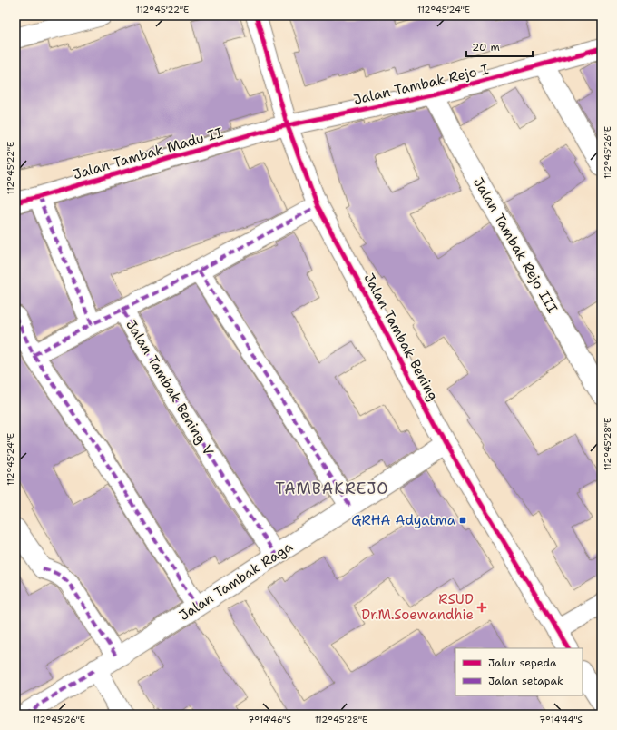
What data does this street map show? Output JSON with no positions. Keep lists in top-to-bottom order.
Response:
{
  "streets": {
    "street": [
      "Jalan Tambak Rejo I",
      "Jalan Tambak Madu II",
      "Jalan Tambak Rejo III",
      "Jalan Tambak Bening",
      "Jalan Tambak Bening V",
      "Jalan Tambak Raga"
    ]
  },
  "crossings": [
    ["Jalan Tambak Rejo I", "Jalan Tambak Madu II"],
    ["Jalan Tambak Rejo I", "Jalan Tambak Rejo III"],
    ["Jalan Tambak Rejo I", "Jalan Tambak Bening"],
    ["Jalan Tambak Madu II", "Jalan Tambak Bening"],
    ["Jalan Tambak Bening", "Jalan Tambak Raga"],
    ["Jalan Tambak Bening V", "Jalan Tambak Raga"]
  ],
  "districts": ["TAMBAKREJO"],
  "places": {
    "transit": ["GRHA Adyatma"],
    "health": ["RSUD Dr.M.Soewandhie"]
  },
  "legend": ["Jalur sepeda", "Jalan setapak"],
  "scale_bar": "20 m",
  "coordinates": [
    "112°45'22\"E",
    "112°45'24\"E",
    "112°45'26\"E",
    "112°45'28\"E",
    "7°14'46\"S",
    "7°14'44\"S"
  ]
}
